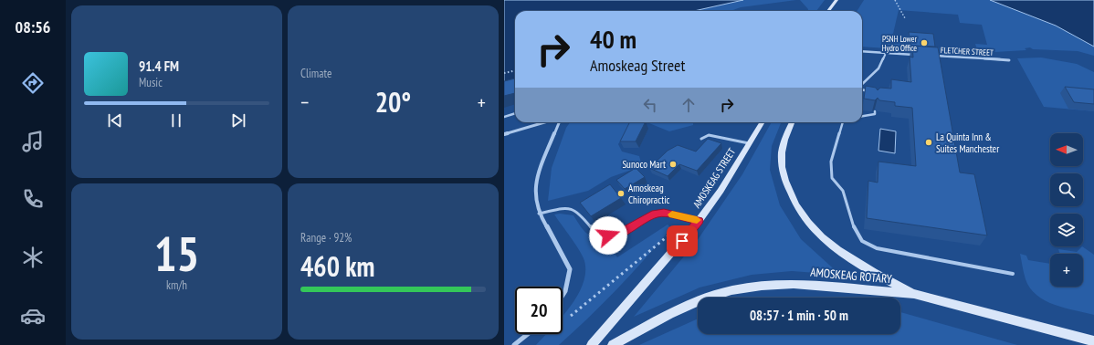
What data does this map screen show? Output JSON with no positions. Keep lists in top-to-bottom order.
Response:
{
  "streets": {
    "main road": ["AMOSKEAG STREET", "AMOSKEAG ROTARY"],
    "street": ["FLETCHER STREET"]
  },
  "places": [
    "PSNH Lower Hydro Office",
    "La Quinta Inn & Suites Manchester",
    "Sunoco Mart",
    "Amoskeag Chiropractic"
  ],
  "north": "left",
  "page": {
    "tabs": "08:56",
    "tile": [
      "Climate",
      ["15", "km/h"],
      ["Range · 92%", "460 km"]
    ],
    "turn": ["40 m", "Amoskeag Street"],
    "song": ["91.4 FM", "Music"],
    "heat": ["−", "20°", "+"],
    "map_buttons": "+",
    "limit": "20",
    "trip": "08:57 · 1 min · 50 m"
  }
}
